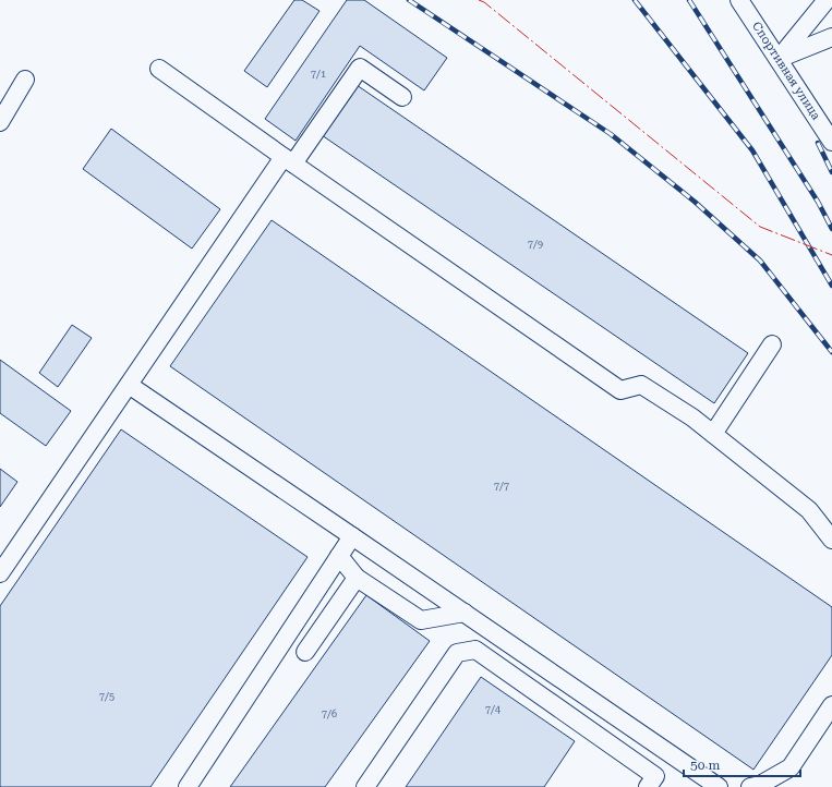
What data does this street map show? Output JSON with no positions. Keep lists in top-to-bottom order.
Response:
{
  "streets": {
    "street": ["Спортивная улица"]
  },
  "house_numbers": [
    "7/1",
    "7/9",
    "7/7",
    "7/5",
    "7/4",
    "7/6"
  ],
  "scale_bar": "50 m"
}
